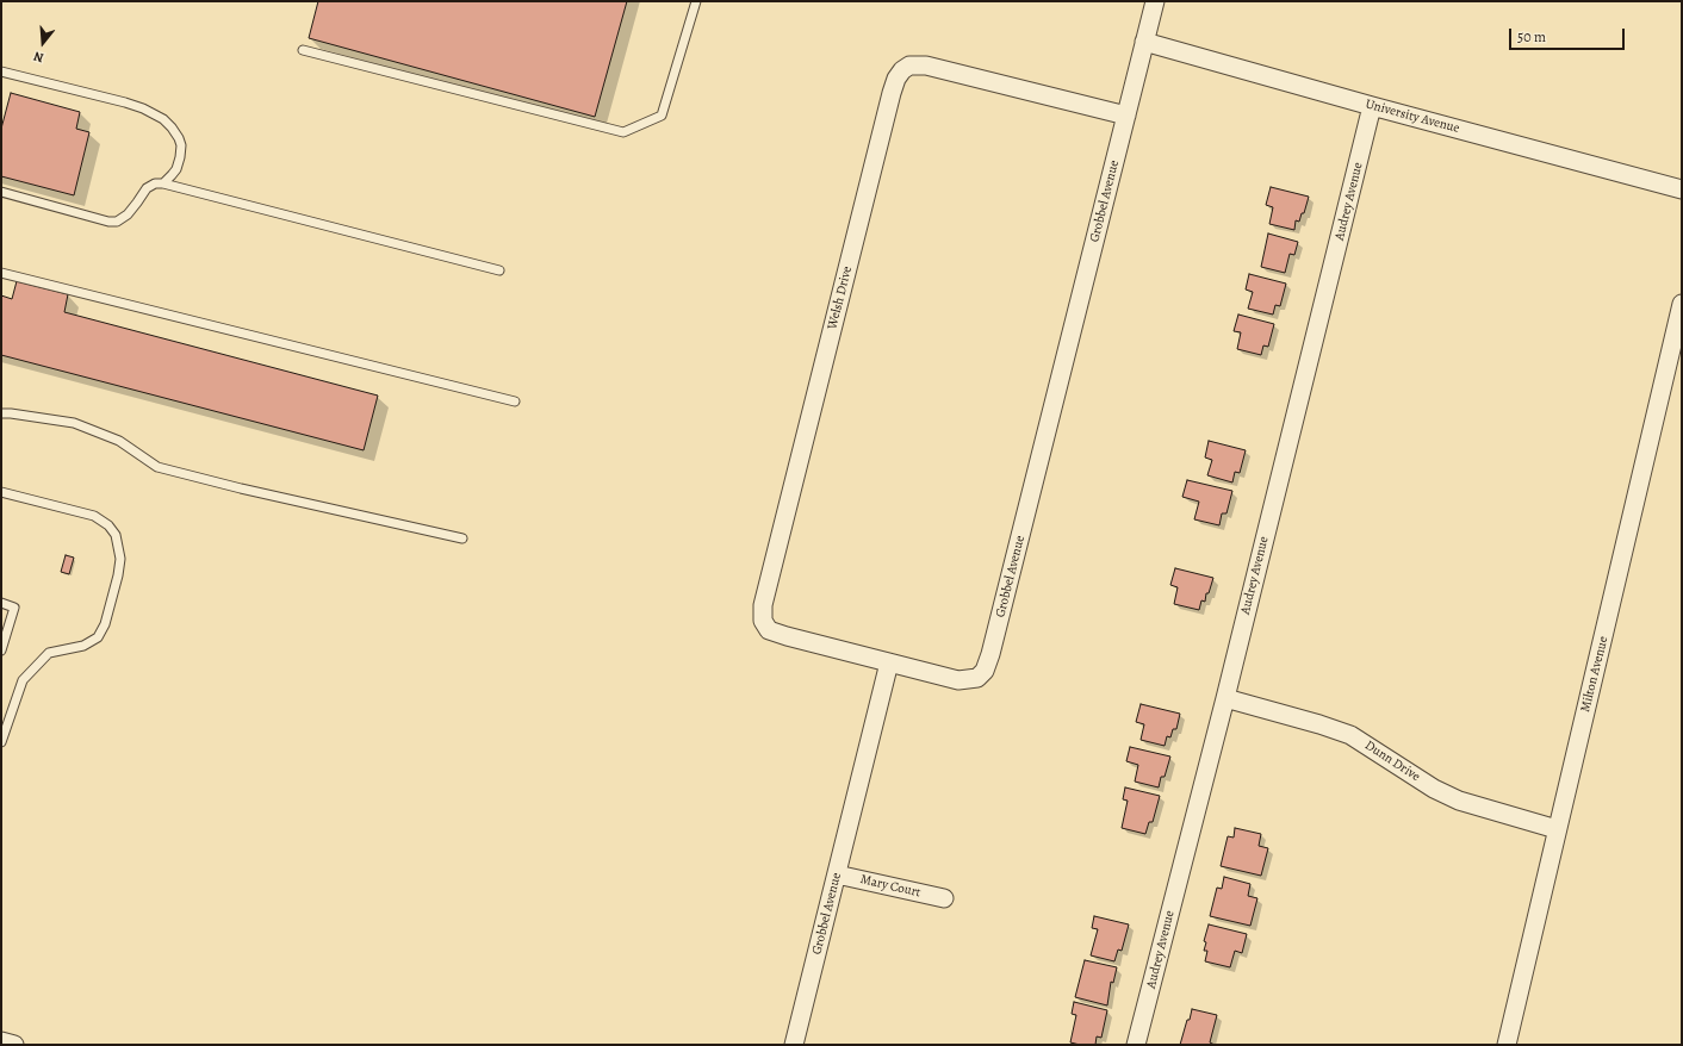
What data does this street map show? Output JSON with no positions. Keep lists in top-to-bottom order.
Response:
{
  "streets": {
    "street": [
      "University Avenue",
      "Grobbel Avenue",
      "Audrey Avenue",
      "Welsh Drive",
      "Milton Avenue",
      "Dunn Drive",
      "Mary Court"
    ]
  },
  "crossings": [
    ["University Avenue", "Grobbel Avenue"],
    ["University Avenue", "Audrey Avenue"],
    ["Grobbel Avenue", "Welsh Drive"],
    ["Grobbel Avenue", "Mary Court"],
    ["Audrey Avenue", "Dunn Drive"],
    ["Milton Avenue", "Dunn Drive"]
  ],
  "scale_bar": "50 m",
  "north": "bottom"
}
